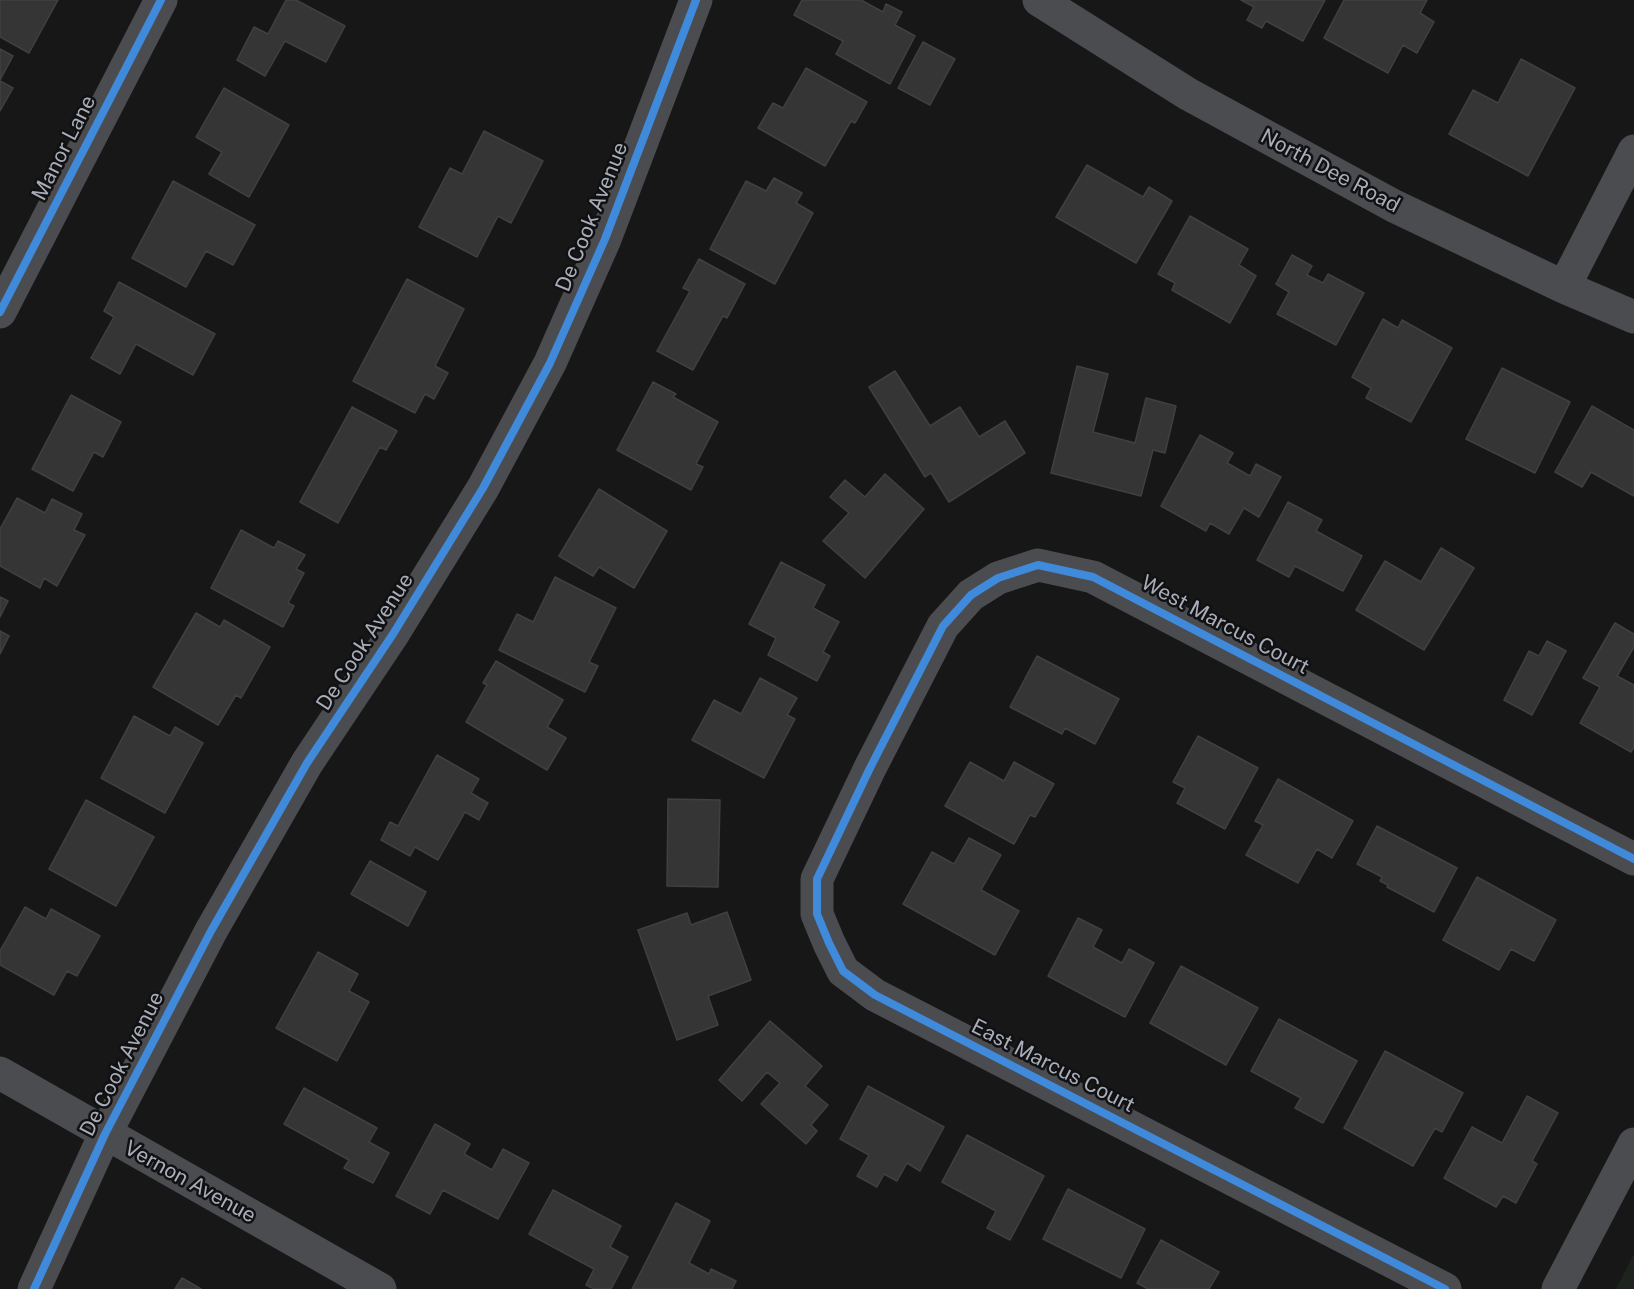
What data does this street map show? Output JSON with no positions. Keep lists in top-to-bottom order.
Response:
{
  "streets": {
    "street": [
      "Manor Lane",
      "North Dee Road",
      "De Cook Avenue",
      "West Marcus Court",
      "East Marcus Court",
      "Vernon Avenue"
    ]
  },
  "crossings": [
    ["De Cook Avenue", "Vernon Avenue"],
    ["West Marcus Court", "East Marcus Court"]
  ]
}
